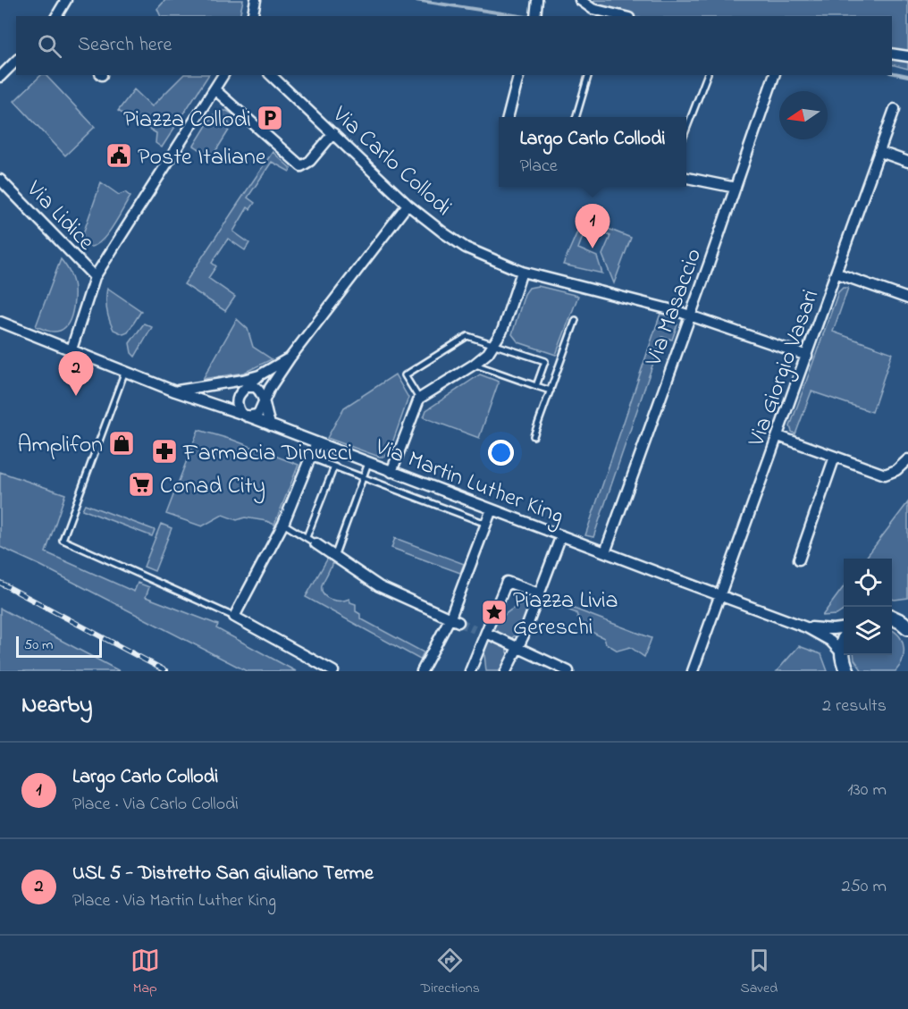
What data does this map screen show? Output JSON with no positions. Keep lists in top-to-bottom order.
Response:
{
  "streets": {
    "street": [
      "Via Carlo Collodi",
      "Via Lidice",
      "Via Masaccio",
      "Via Giorgio Vasari",
      "Via Martin Luther King"
    ]
  },
  "crossings": [
    ["Via Carlo Collodi", "Via Masaccio"],
    ["Via Carlo Collodi", "Via Giorgio Vasari"],
    ["Via Masaccio", "Via Martin Luther King"],
    ["Via Giorgio Vasari", "Via Martin Luther King"]
  ],
  "places": {
    "parking": ["Piazza Collodi"],
    "public building": ["Poste Italiane"],
    "shop": ["Amplifon"],
    "pharmacy": ["Farmacia Dinucci"],
    "supermarket": ["Conad City"],
    "place": ["Piazza Livia Gereschi"]
  },
  "scale_bar": "50 m",
  "north": "left",
  "page": {
    "search": "Search here",
    "popup": ["Largo Carlo Collodi", "Place"],
    "pins": ["1", "2"],
    "scale": "50 m",
    "heading": ["Nearby", "2 results"],
    "list": [
      {
        "mark": "1",
        "name": "Largo Carlo Collodi",
        "note": "Place · Via Carlo Collodi",
        "value": "130 m"
      },
      {
        "mark": "2",
        "name": "USL 5 - Distretto San Giuliano Terme",
        "note": "Place · Via Martin Luther King",
        "value": "250 m"
      }
    ],
    "nav": ["Map", "Directions", "Saved"]
  }
}
